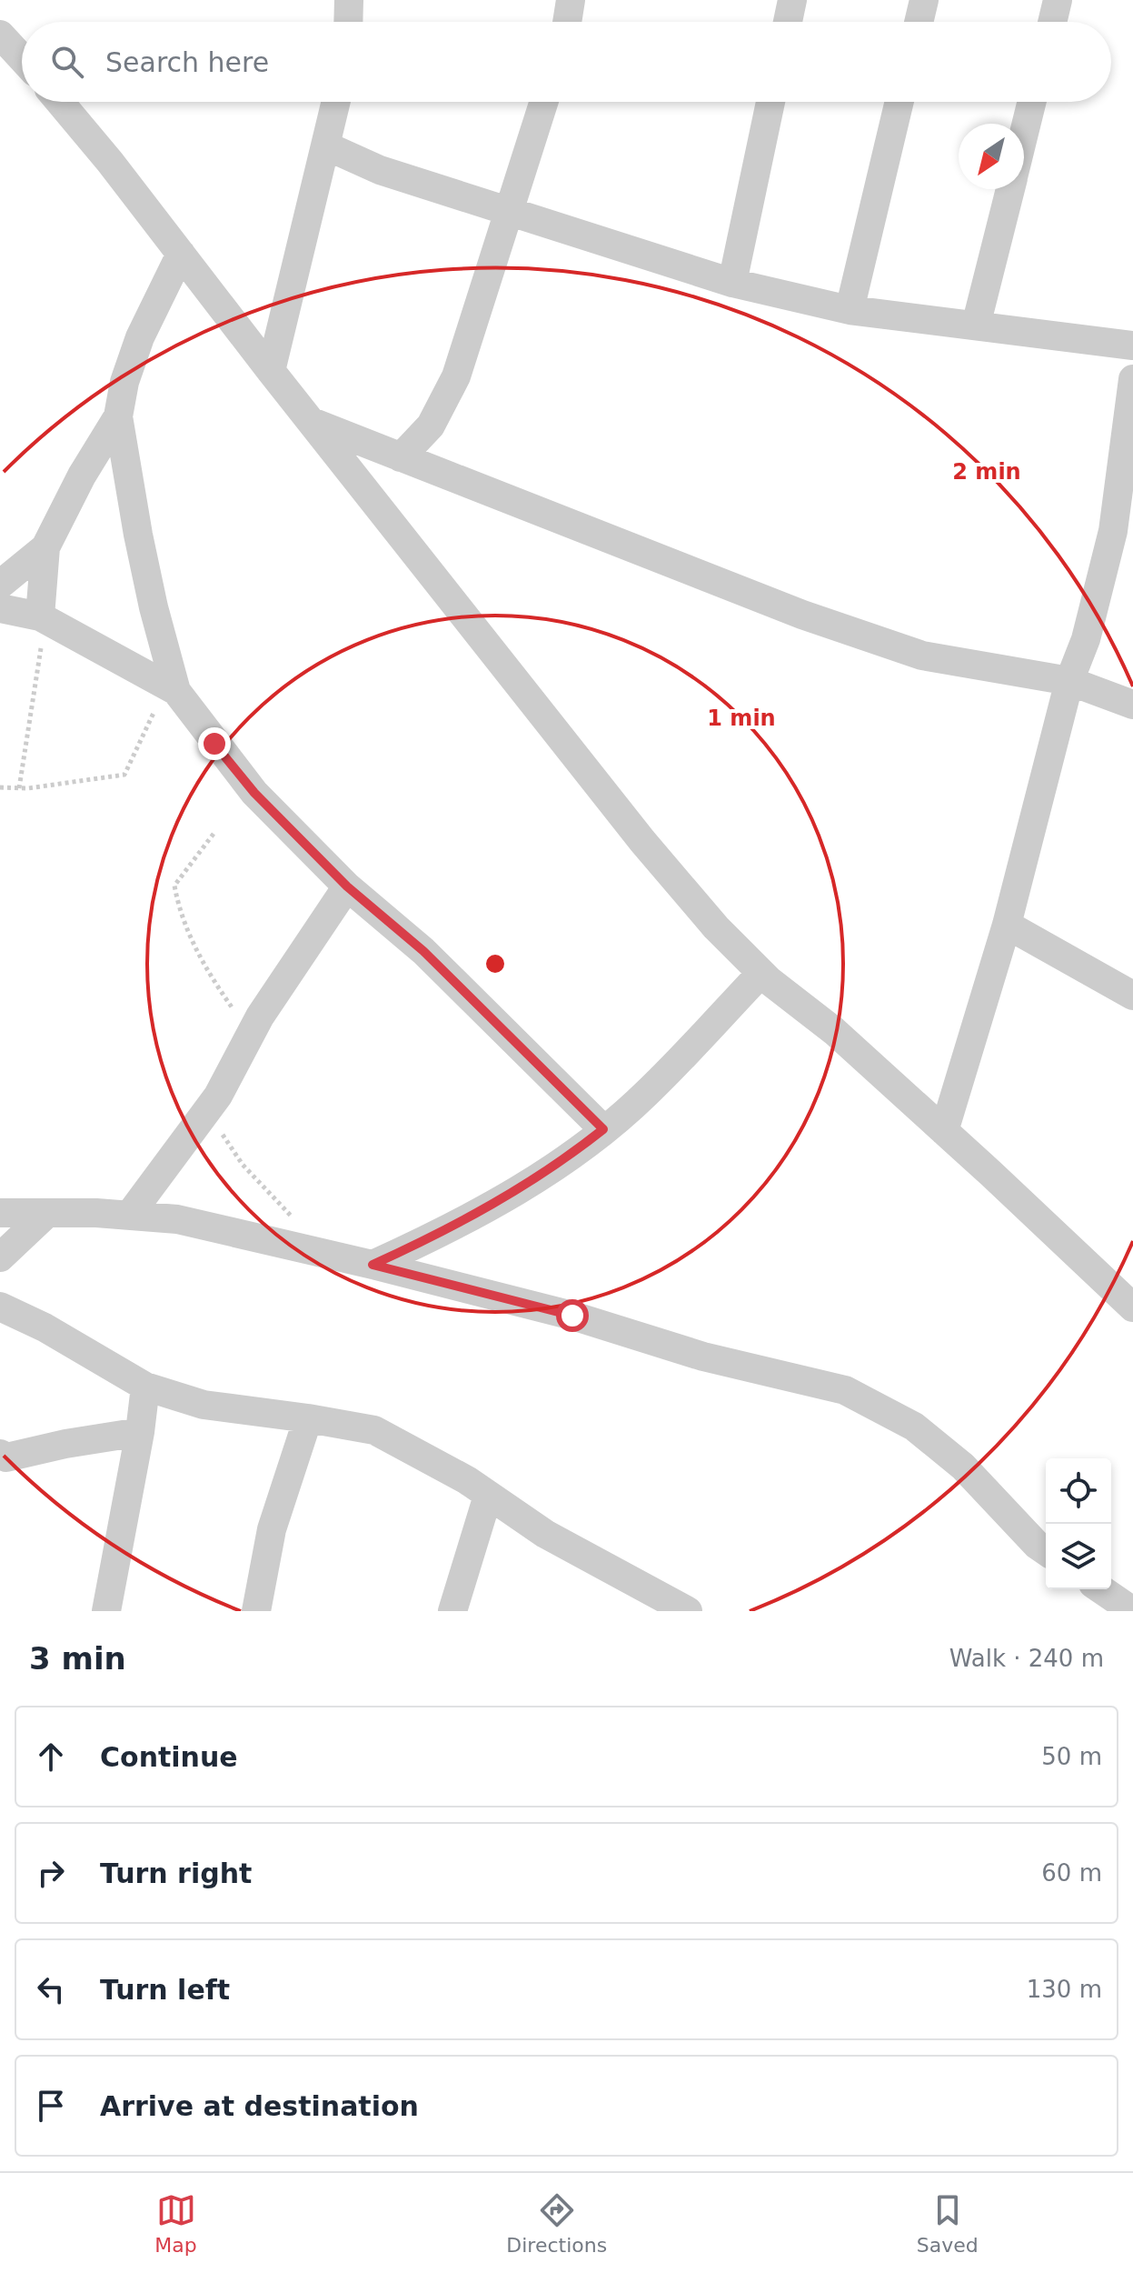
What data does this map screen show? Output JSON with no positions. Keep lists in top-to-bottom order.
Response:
{
  "north": "bottom left",
  "page": {
    "search": "Search here",
    "heading": ["3 min", "Walk · 240 m"],
    "list": [
      ["Continue", "50 m"],
      ["Turn right", "60 m"],
      ["Turn left", "130 m"],
      "Arrive at destination"
    ],
    "nav": ["Map", "Directions", "Saved"]
  },
  "rings": ["2 min", "1 min"]
}
